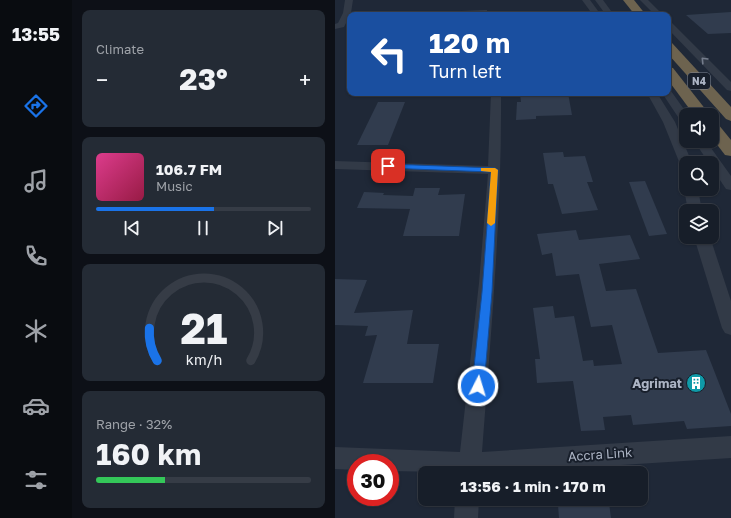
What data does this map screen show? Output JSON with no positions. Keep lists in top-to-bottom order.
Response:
{
  "streets": {
    "highway": ["N4"],
    "street": ["Accra Link"]
  },
  "places": {
    "building": ["Agrimat"]
  },
  "page": {
    "tabs": "13:55",
    "tile": [
      "Climate",
      ["Range · 32%", "160 km"]
    ],
    "turn": ["120 m", "Turn left"],
    "heat": ["−", "23°", "+"],
    "song": ["106.7 FM", "Music"],
    "limit": "30",
    "trip": "13:56 · 1 min · 170 m",
    "gauge": ["21", "km/h"]
  }
}
